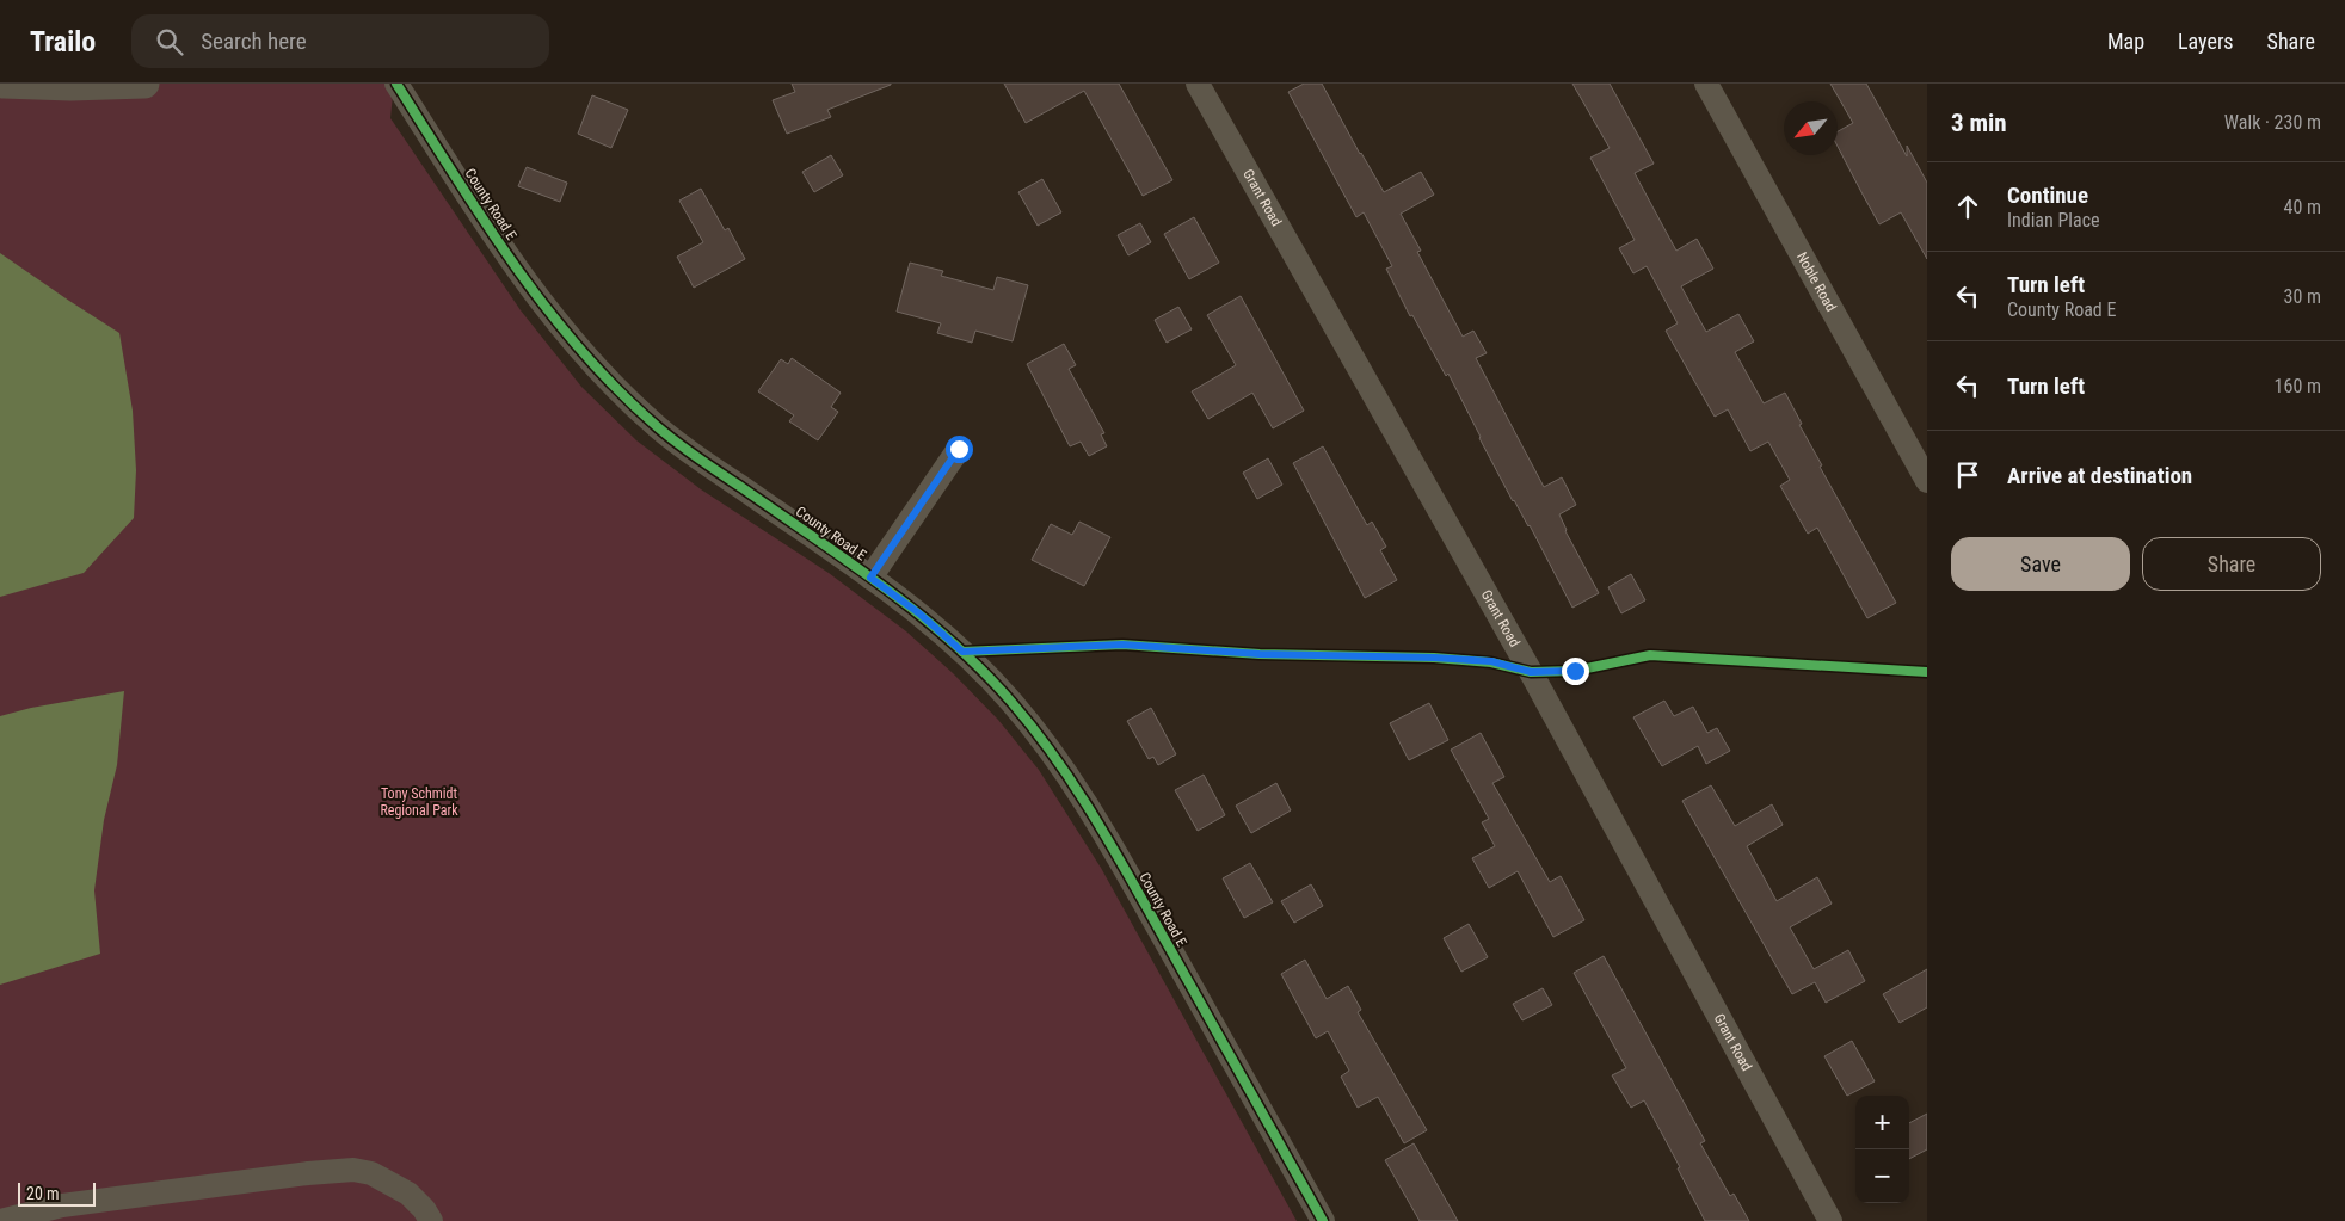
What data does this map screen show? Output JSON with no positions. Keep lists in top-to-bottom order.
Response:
{
  "streets": {
    "street": ["Grant Road", "County Road E", "Noble Road"]
  },
  "parks": ["Tony Schmidt Regional Park"],
  "scale_bar": "20 m",
  "north": "bottom left",
  "page": {
    "header": "Trailo",
    "search": "Search here",
    "nav": ["Map", "Layers", "Share"],
    "heading": ["3 min", "Walk · 230 m"],
    "list": [
      ["Continue", "Indian Place", "40 m"],
      ["Turn left", "County Road E", "30 m"],
      ["Turn left", "160 m"],
      "Arrive at destination"
    ],
    "buttons": ["Save", "Share"],
    "map_buttons": ["+", "−"],
    "scale": "20 m"
  }
}
